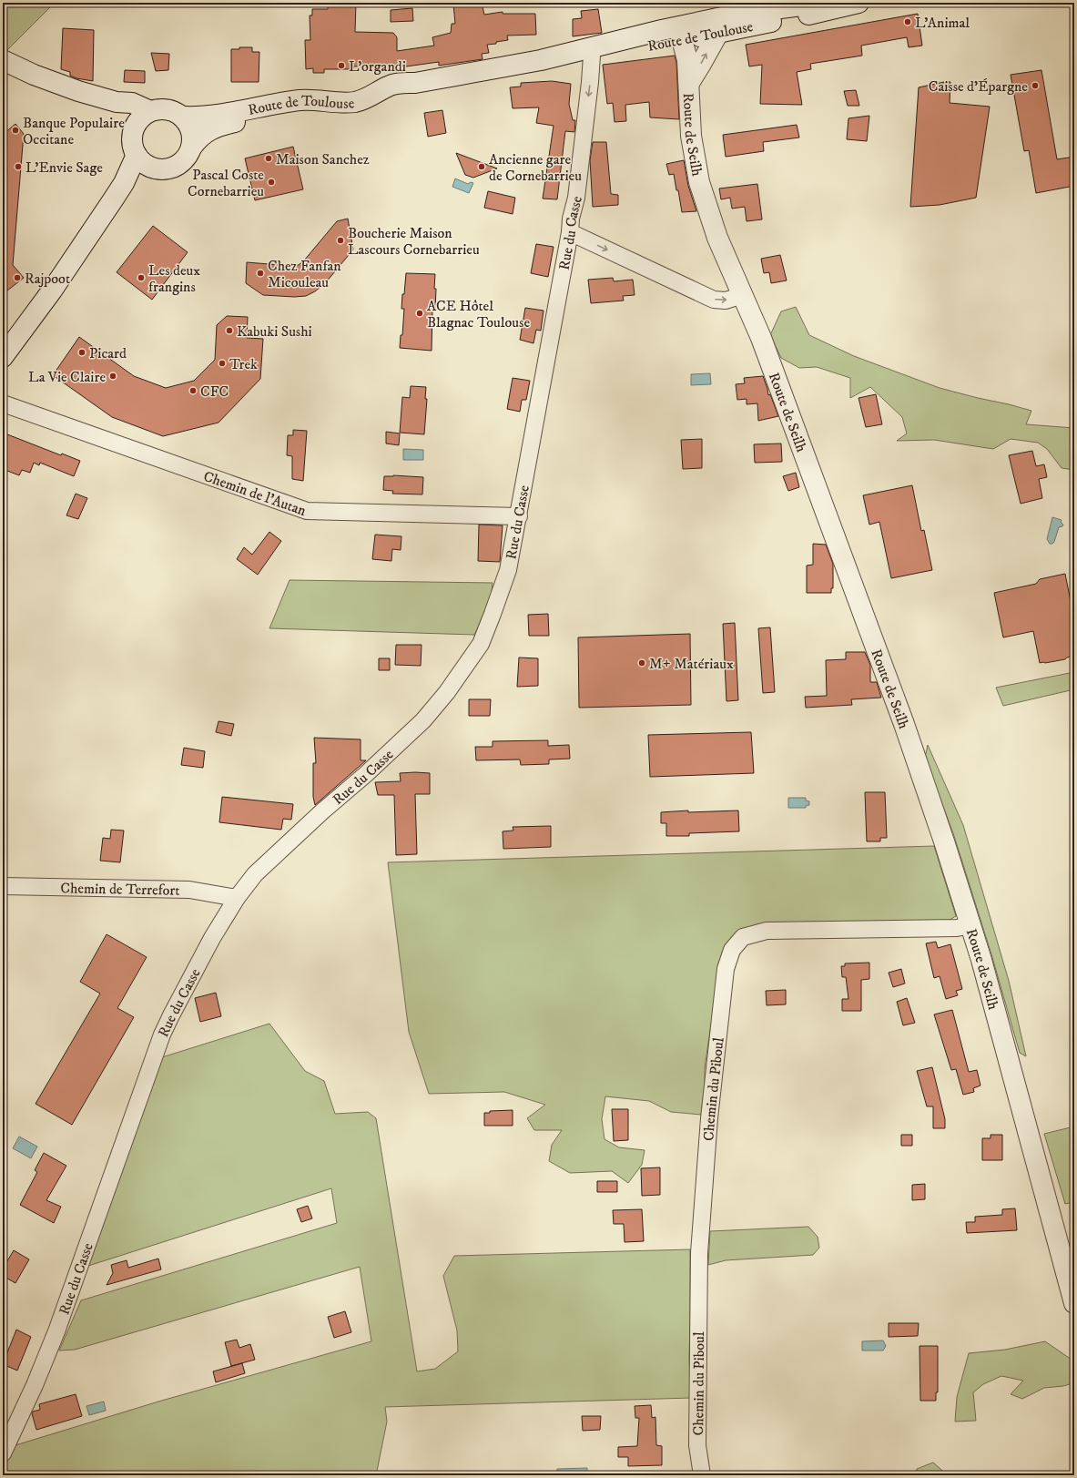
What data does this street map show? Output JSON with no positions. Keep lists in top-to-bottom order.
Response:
{
  "streets": {
    "main road": ["Route de Toulouse", "Route de Seilh"],
    "street": [
      "Rue du Casse",
      "Chemin de l'Autan",
      "Chemin de Terrefort",
      "Chemin du Piboul"
    ]
  },
  "crossings": [
    ["Route de Toulouse", "Route de Seilh"],
    ["Route de Toulouse", "Rue du Casse"],
    ["Route de Seilh", "Chemin du Piboul"],
    ["Rue du Casse", "Chemin de l'Autan"],
    ["Rue du Casse", "Chemin de Terrefort"]
  ],
  "places": [
    "L'Animal",
    "L'organdi",
    "Caisse d'Épargne",
    "Banque Populaire Occitane",
    "Maison Sanchez",
    "L'Envie Sage",
    "Ancienne gare de Cornebarrieu",
    "Pascal Coste Cornebarrieu",
    "Boucherie Maison Lascours Cornebarrieu",
    "Chez Fanfan Micouleau",
    "Rajpoot",
    "Les deux frangins",
    "ACE Hôtel Blagnac Toulouse",
    "Kabuki Sushi",
    "Picard",
    "Trek",
    "La Vie Claire",
    "CFC",
    "M+ Matériaux"
  ]
}
